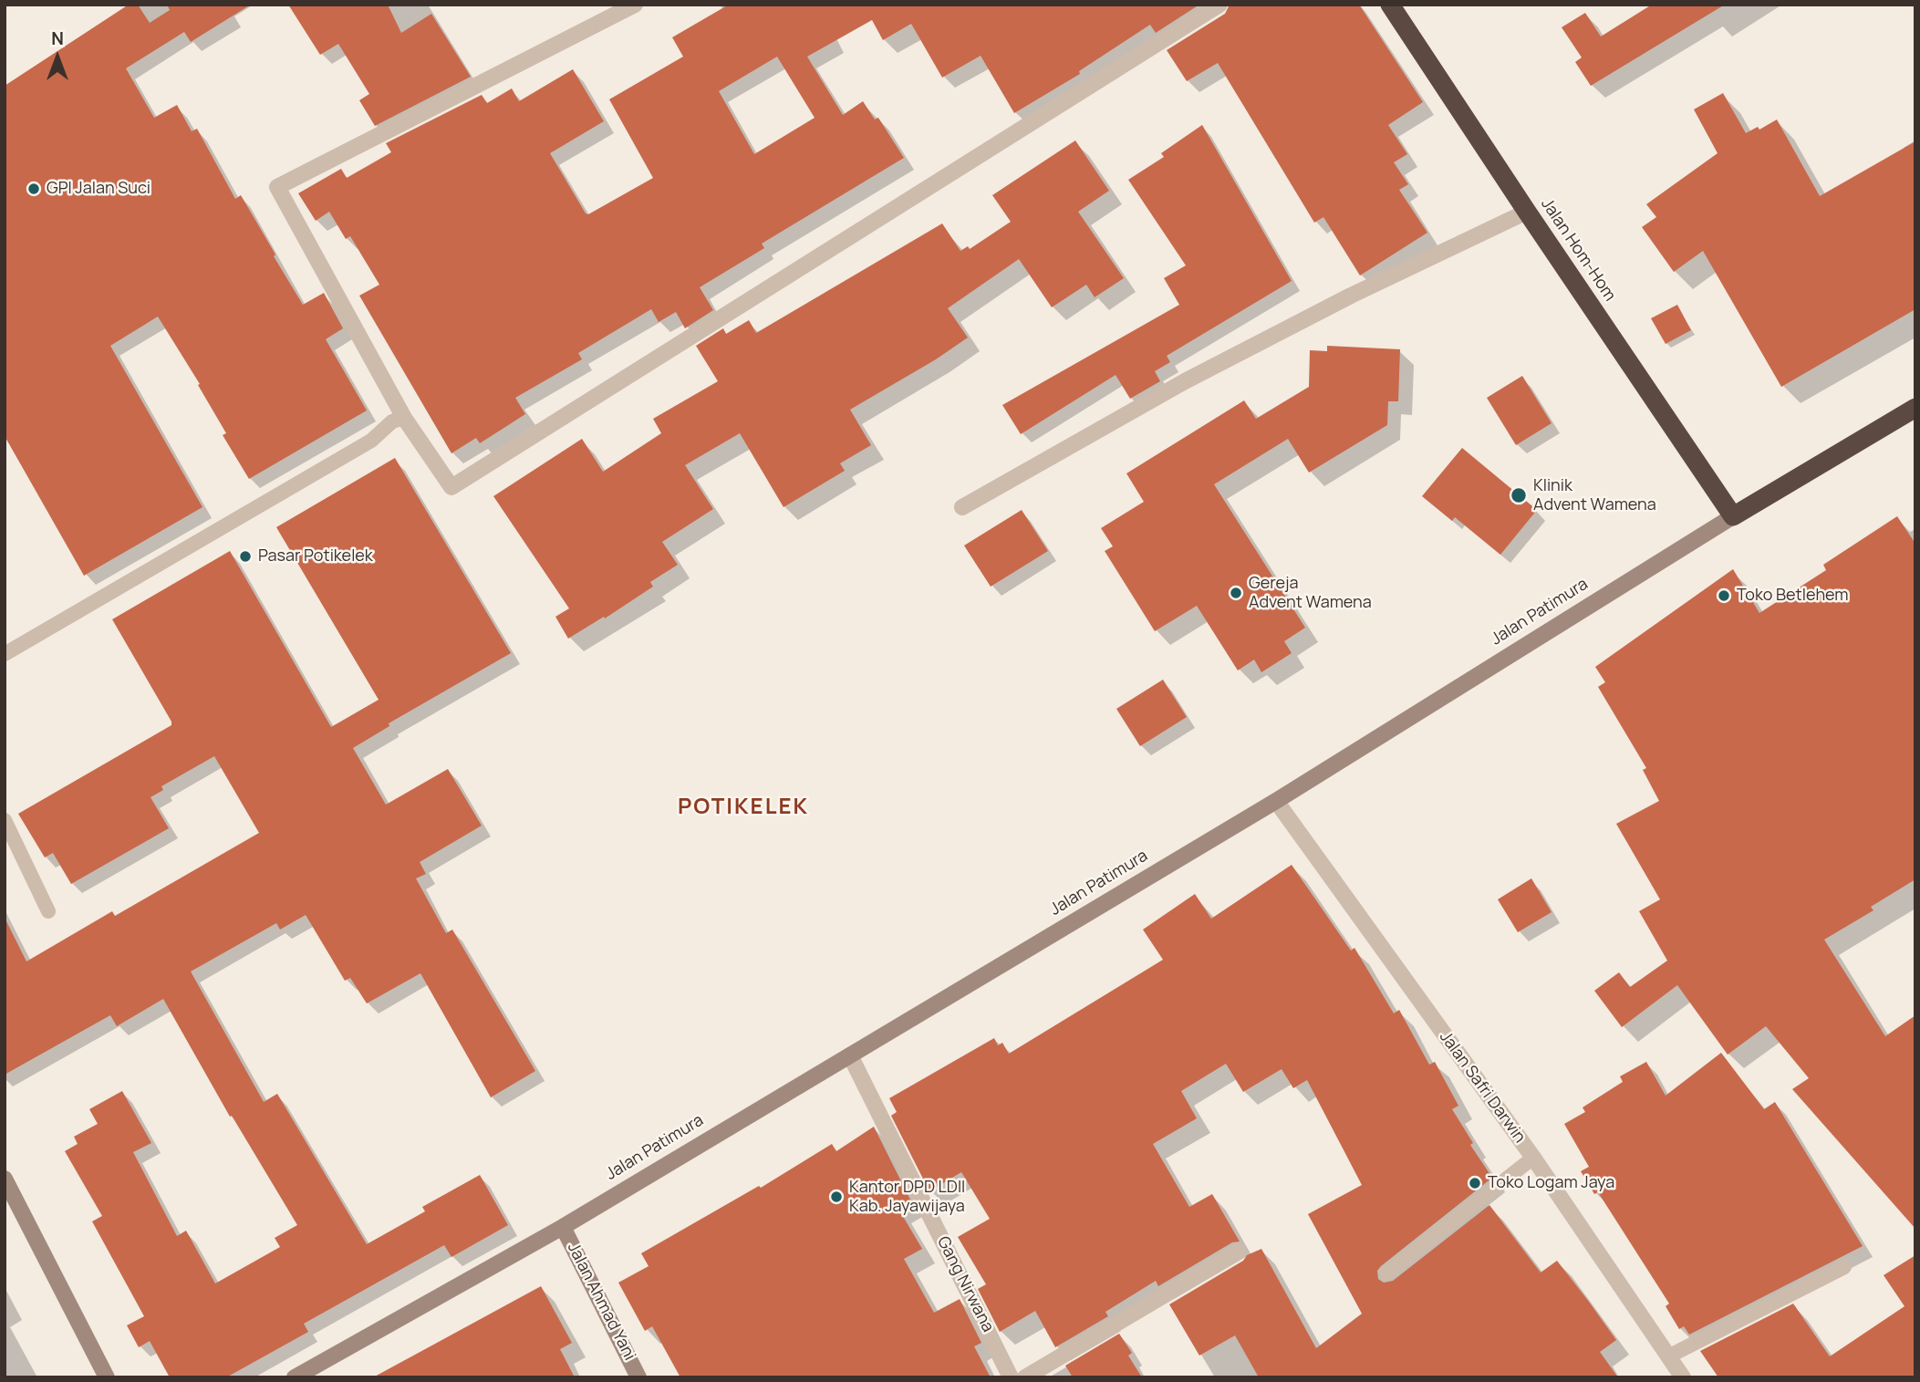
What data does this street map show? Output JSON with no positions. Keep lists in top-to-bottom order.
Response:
{
  "streets": {
    "highway": ["Jalan Hom-Hom", "Jalan Patimura"],
    "main road": ["Jalan Ahmad Yani"],
    "street": ["Jalan Safri Darwin", "Gang Nirwana"]
  },
  "crossings": [
    ["Jalan Hom-Hom", "Jalan Patimura"],
    ["Jalan Patimura", "Jalan Safri Darwin"],
    ["Jalan Patimura", "Gang Nirwana"],
    ["Jalan Patimura", "Jalan Ahmad Yani"]
  ],
  "districts": ["POTIKELEK"],
  "places": [
    "GPI Jalan Suci",
    "Klinik Advent Wamena",
    "Pasar Potikelek",
    "Gereja Advent Wamena",
    "Toko Betlehem",
    "Toko Logam Jaya",
    "Kantor DPD LDII Kab. Jayawijaya"
  ],
  "north": "top"
}
